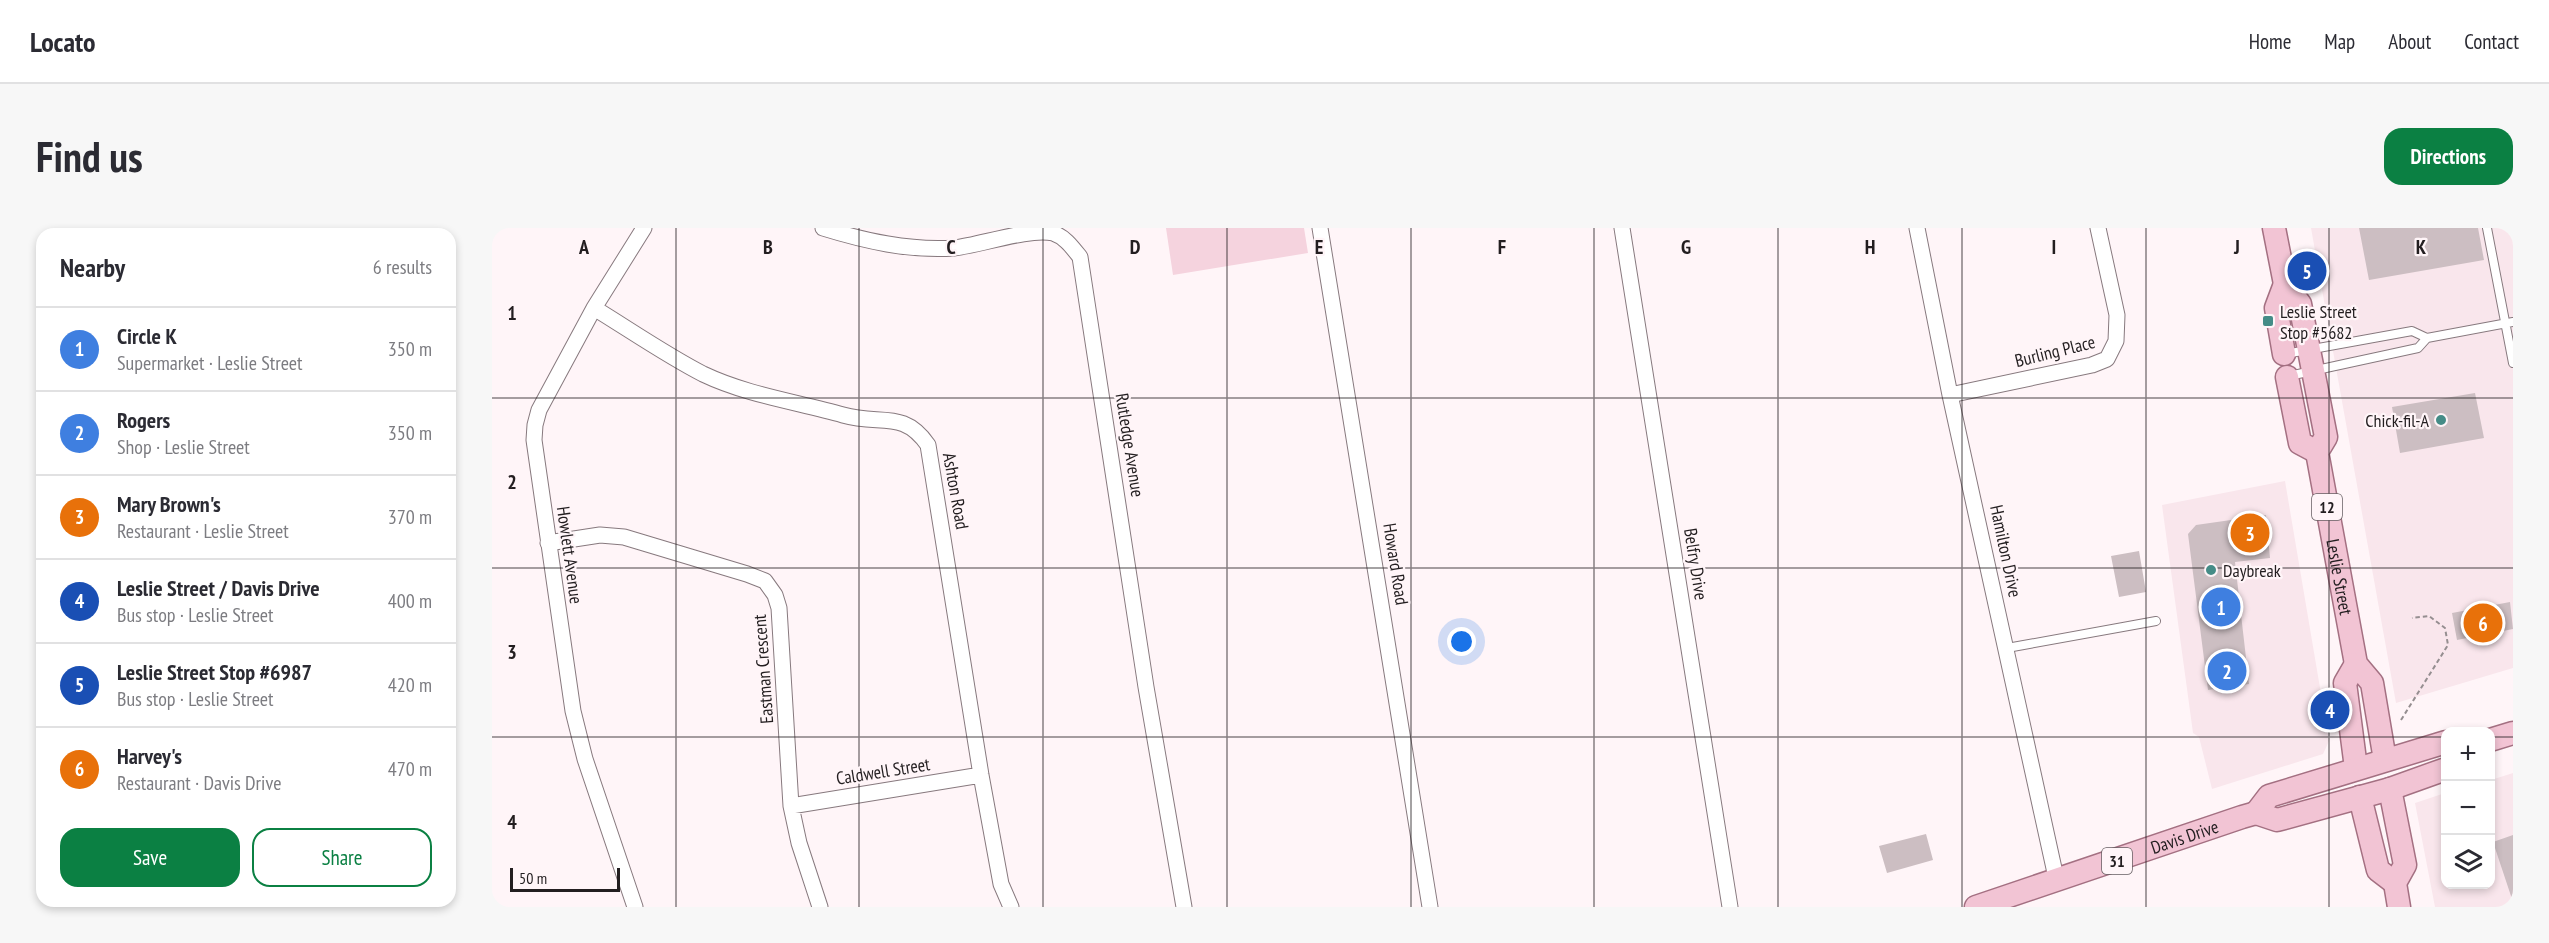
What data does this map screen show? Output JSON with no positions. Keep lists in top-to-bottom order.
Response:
{
  "streets": {
    "main road": [
      "12",
      "Leslie Street",
      "Davis Drive",
      "31"
    ],
    "street": [
      "Burling Place",
      "Rutledge Avenue",
      "Ashton Road",
      "Hamilton Drive",
      "Howlett Avenue",
      "Howard Road",
      "Belfry Drive",
      "Eastman Crescent",
      "Caldwell Street"
    ]
  },
  "crossings": [
    ["Burling Place", "Hamilton Drive"],
    ["Ashton Road", "Howlett Avenue"],
    ["Ashton Road", "Caldwell Street"],
    ["Hamilton Drive", "Davis Drive"],
    ["Howlett Avenue", "Eastman Crescent"],
    ["Leslie Street", "Davis Drive"],
    ["Eastman Crescent", "Caldwell Street"]
  ],
  "places": {
    "transit": ["Leslie Street Stop #5682"],
    "other": ["Chick-fil-A", "Daybreak"]
  },
  "scale_bar": "50 m",
  "page": {
    "header": "Locato",
    "nav": [
      "Home",
      "Map",
      "About",
      "Contact"
    ],
    "buttons": [
      "Directions",
      ["Save", "Share"]
    ],
    "title": "Find us",
    "heading": ["Nearby", "6 results"],
    "pins": [
      "5",
      "3",
      "1",
      "6",
      "2",
      "4"
    ],
    "list": [
      {
        "mark": "1",
        "name": "Circle K",
        "note": "Supermarket · Leslie Street",
        "value": "350 m"
      },
      {
        "mark": "2",
        "name": "Rogers",
        "note": "Shop · Leslie Street",
        "value": "350 m"
      },
      {
        "mark": "3",
        "name": "Mary Brown's",
        "note": "Restaurant · Leslie Street",
        "value": "370 m"
      },
      {
        "mark": "4",
        "name": "Leslie Street / Davis Drive",
        "note": "Bus stop · Leslie Street",
        "value": "400 m"
      },
      {
        "mark": "5",
        "name": "Leslie Street Stop #6987",
        "note": "Bus stop · Leslie Street",
        "value": "420 m"
      },
      {
        "mark": "6",
        "name": "Harvey's",
        "note": "Restaurant · Davis Drive",
        "value": "470 m"
      }
    ],
    "map_buttons": ["+", "−"],
    "scale": "50 m"
  },
  "grid": {
    "columns": [
      "A",
      "B",
      "C",
      "D",
      "E",
      "F",
      "G",
      "H",
      "I",
      "J",
      "K"
    ],
    "rows": [
      "1",
      "2",
      "3",
      "4"
    ]
  }
}
